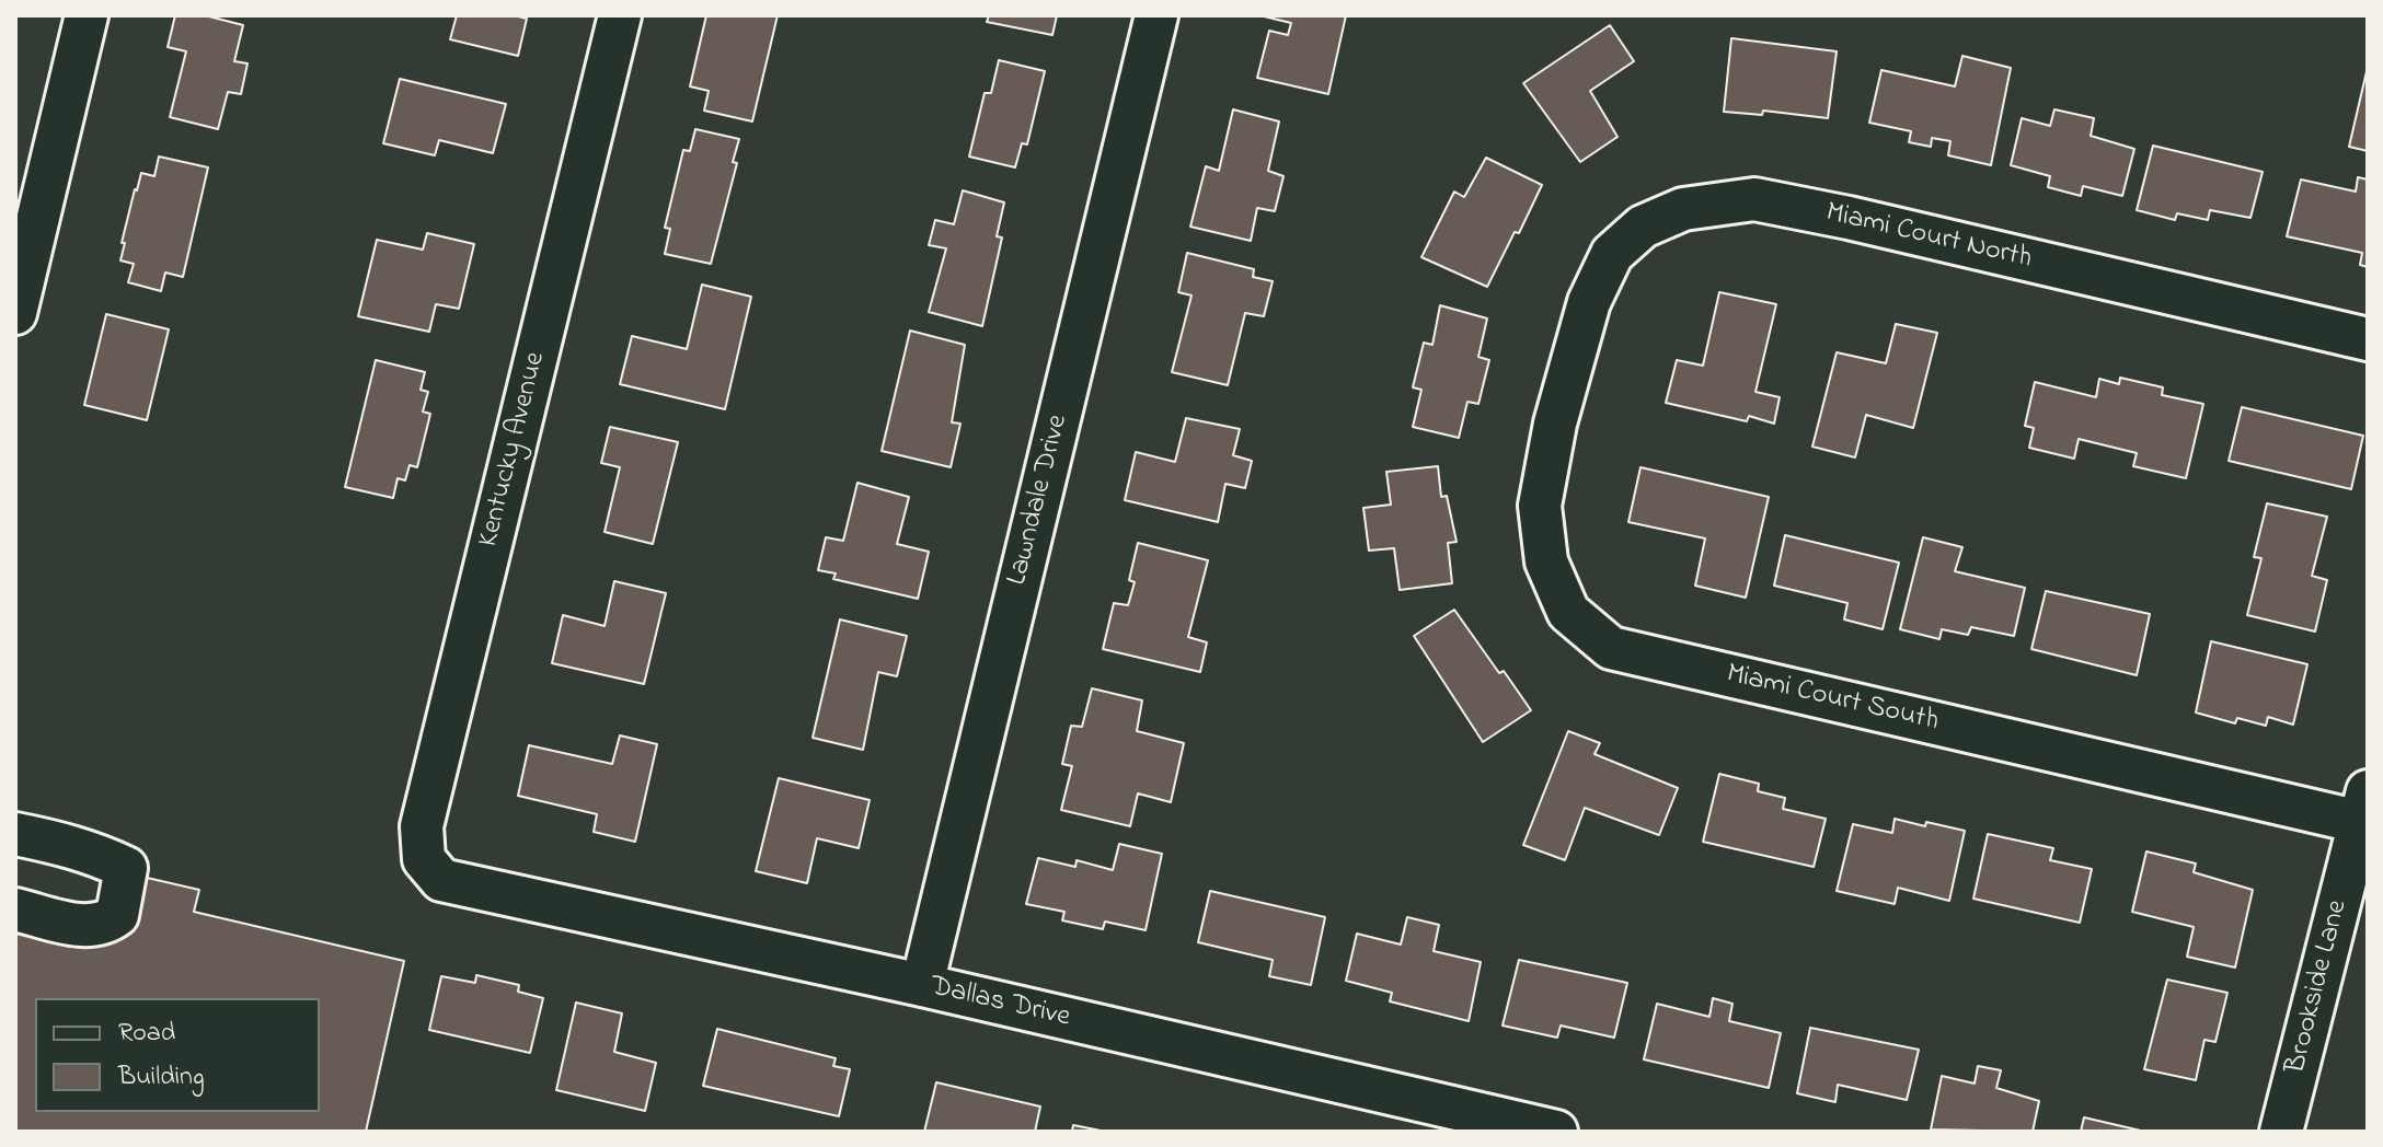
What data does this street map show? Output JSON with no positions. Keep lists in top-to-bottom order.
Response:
{
  "streets": {
    "street": [
      "Miami Court North",
      "Kentucky Avenue",
      "Lawndale Drive",
      "Miami Court South",
      "Brookside Lane",
      "Dallas Drive"
    ]
  },
  "crossings": [
    ["Miami Court North", "Miami Court South"],
    ["Kentucky Avenue", "Dallas Drive"],
    ["Lawndale Drive", "Dallas Drive"],
    ["Miami Court South", "Brookside Lane"]
  ],
  "legend": ["Road", "Building"]
}
